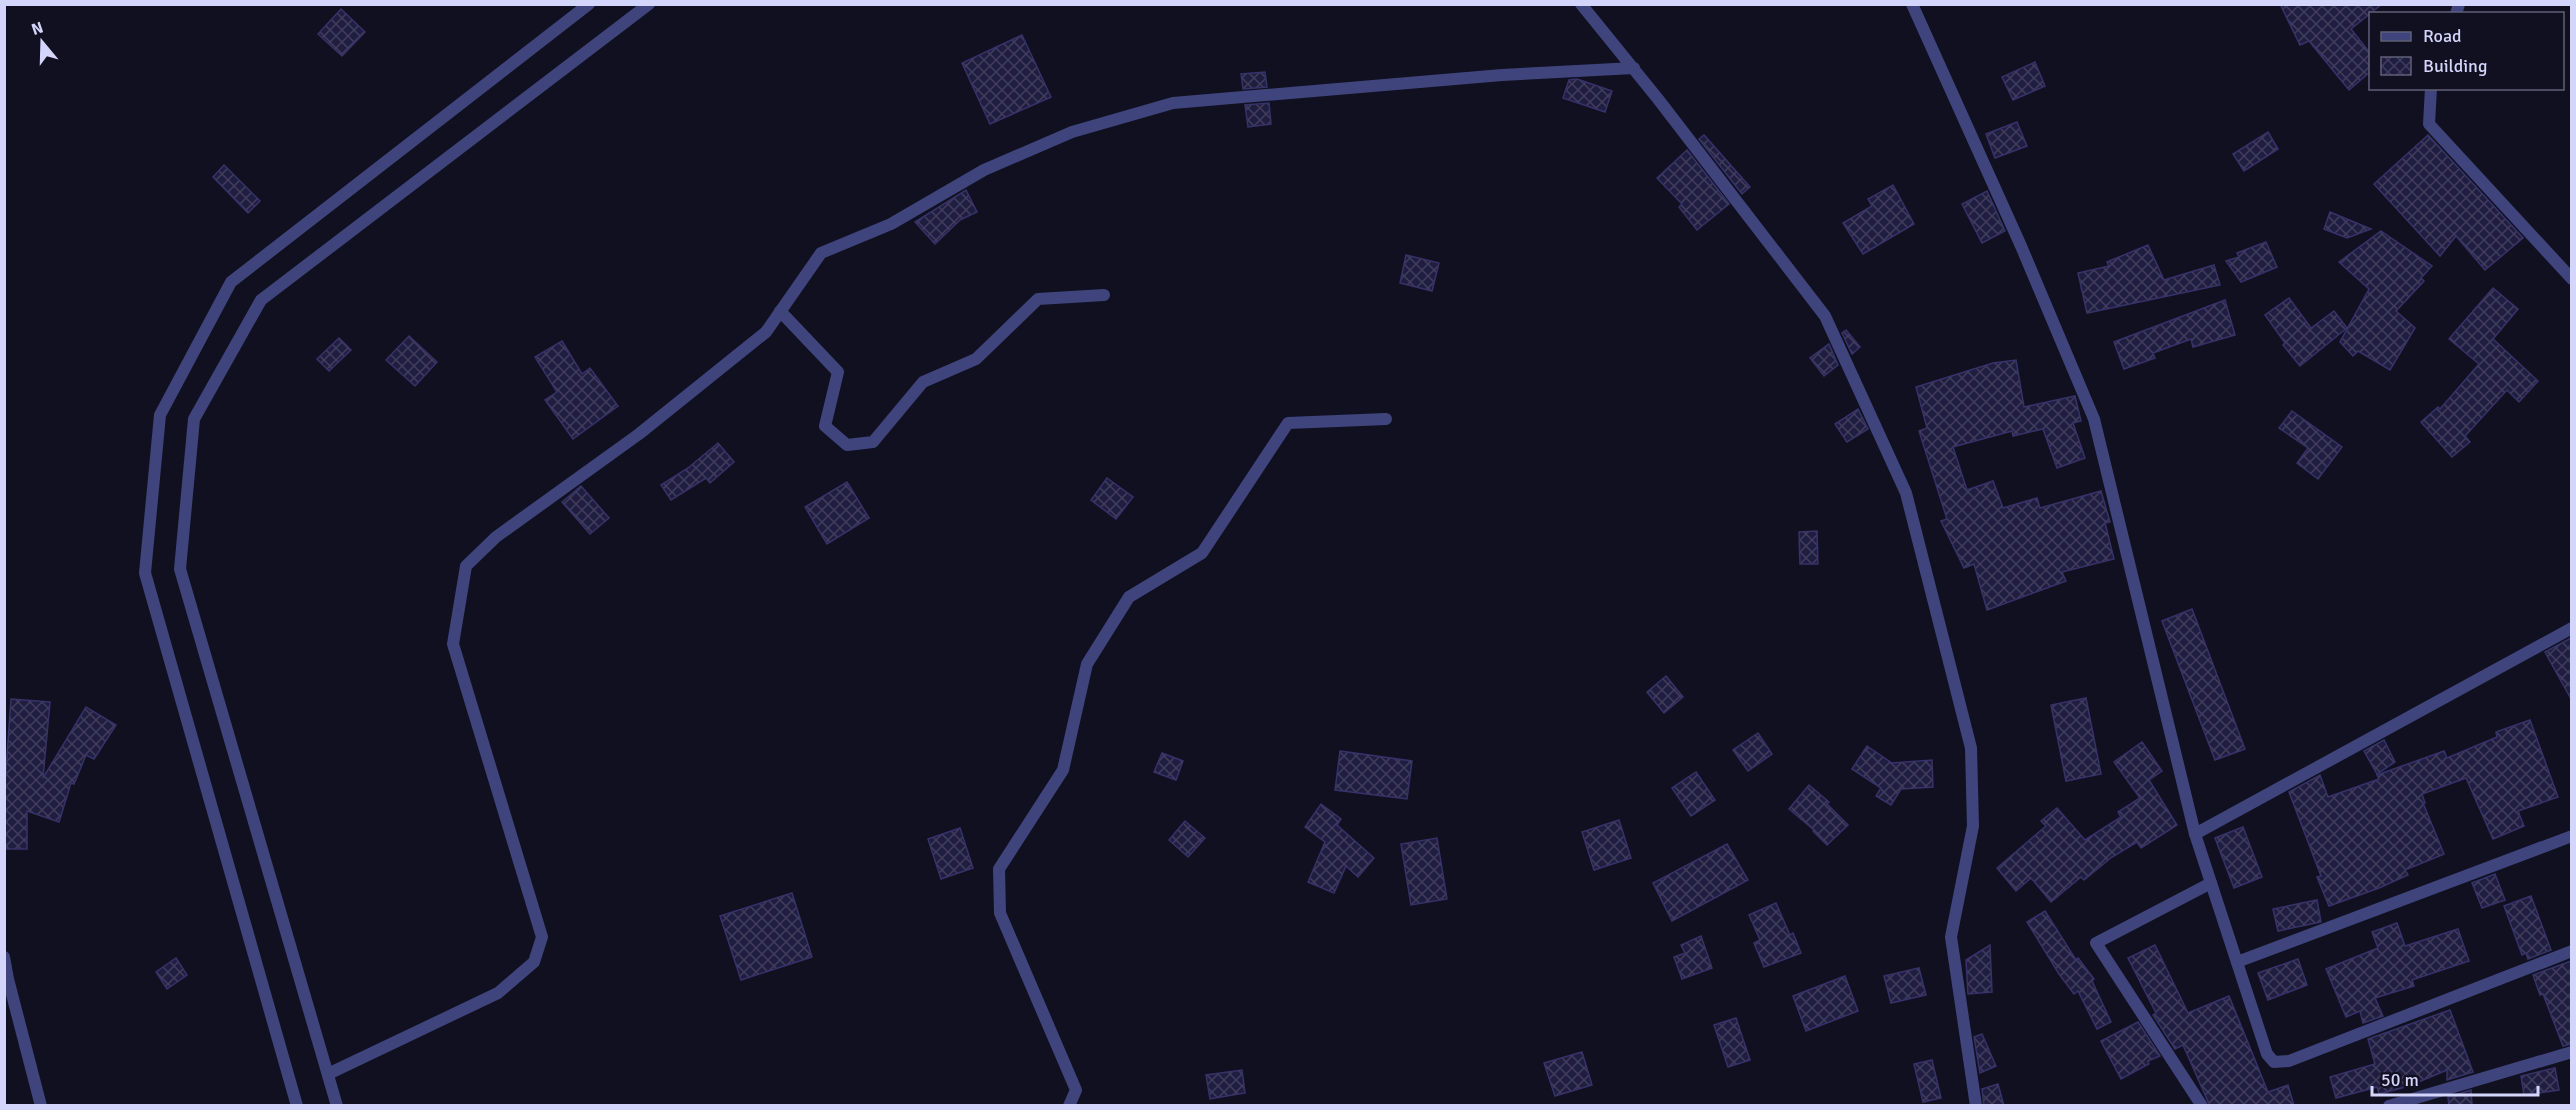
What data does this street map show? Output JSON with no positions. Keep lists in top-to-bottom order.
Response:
{
  "legend": ["Road", "Building"],
  "scale_bar": "50 m",
  "north": "top"
}
